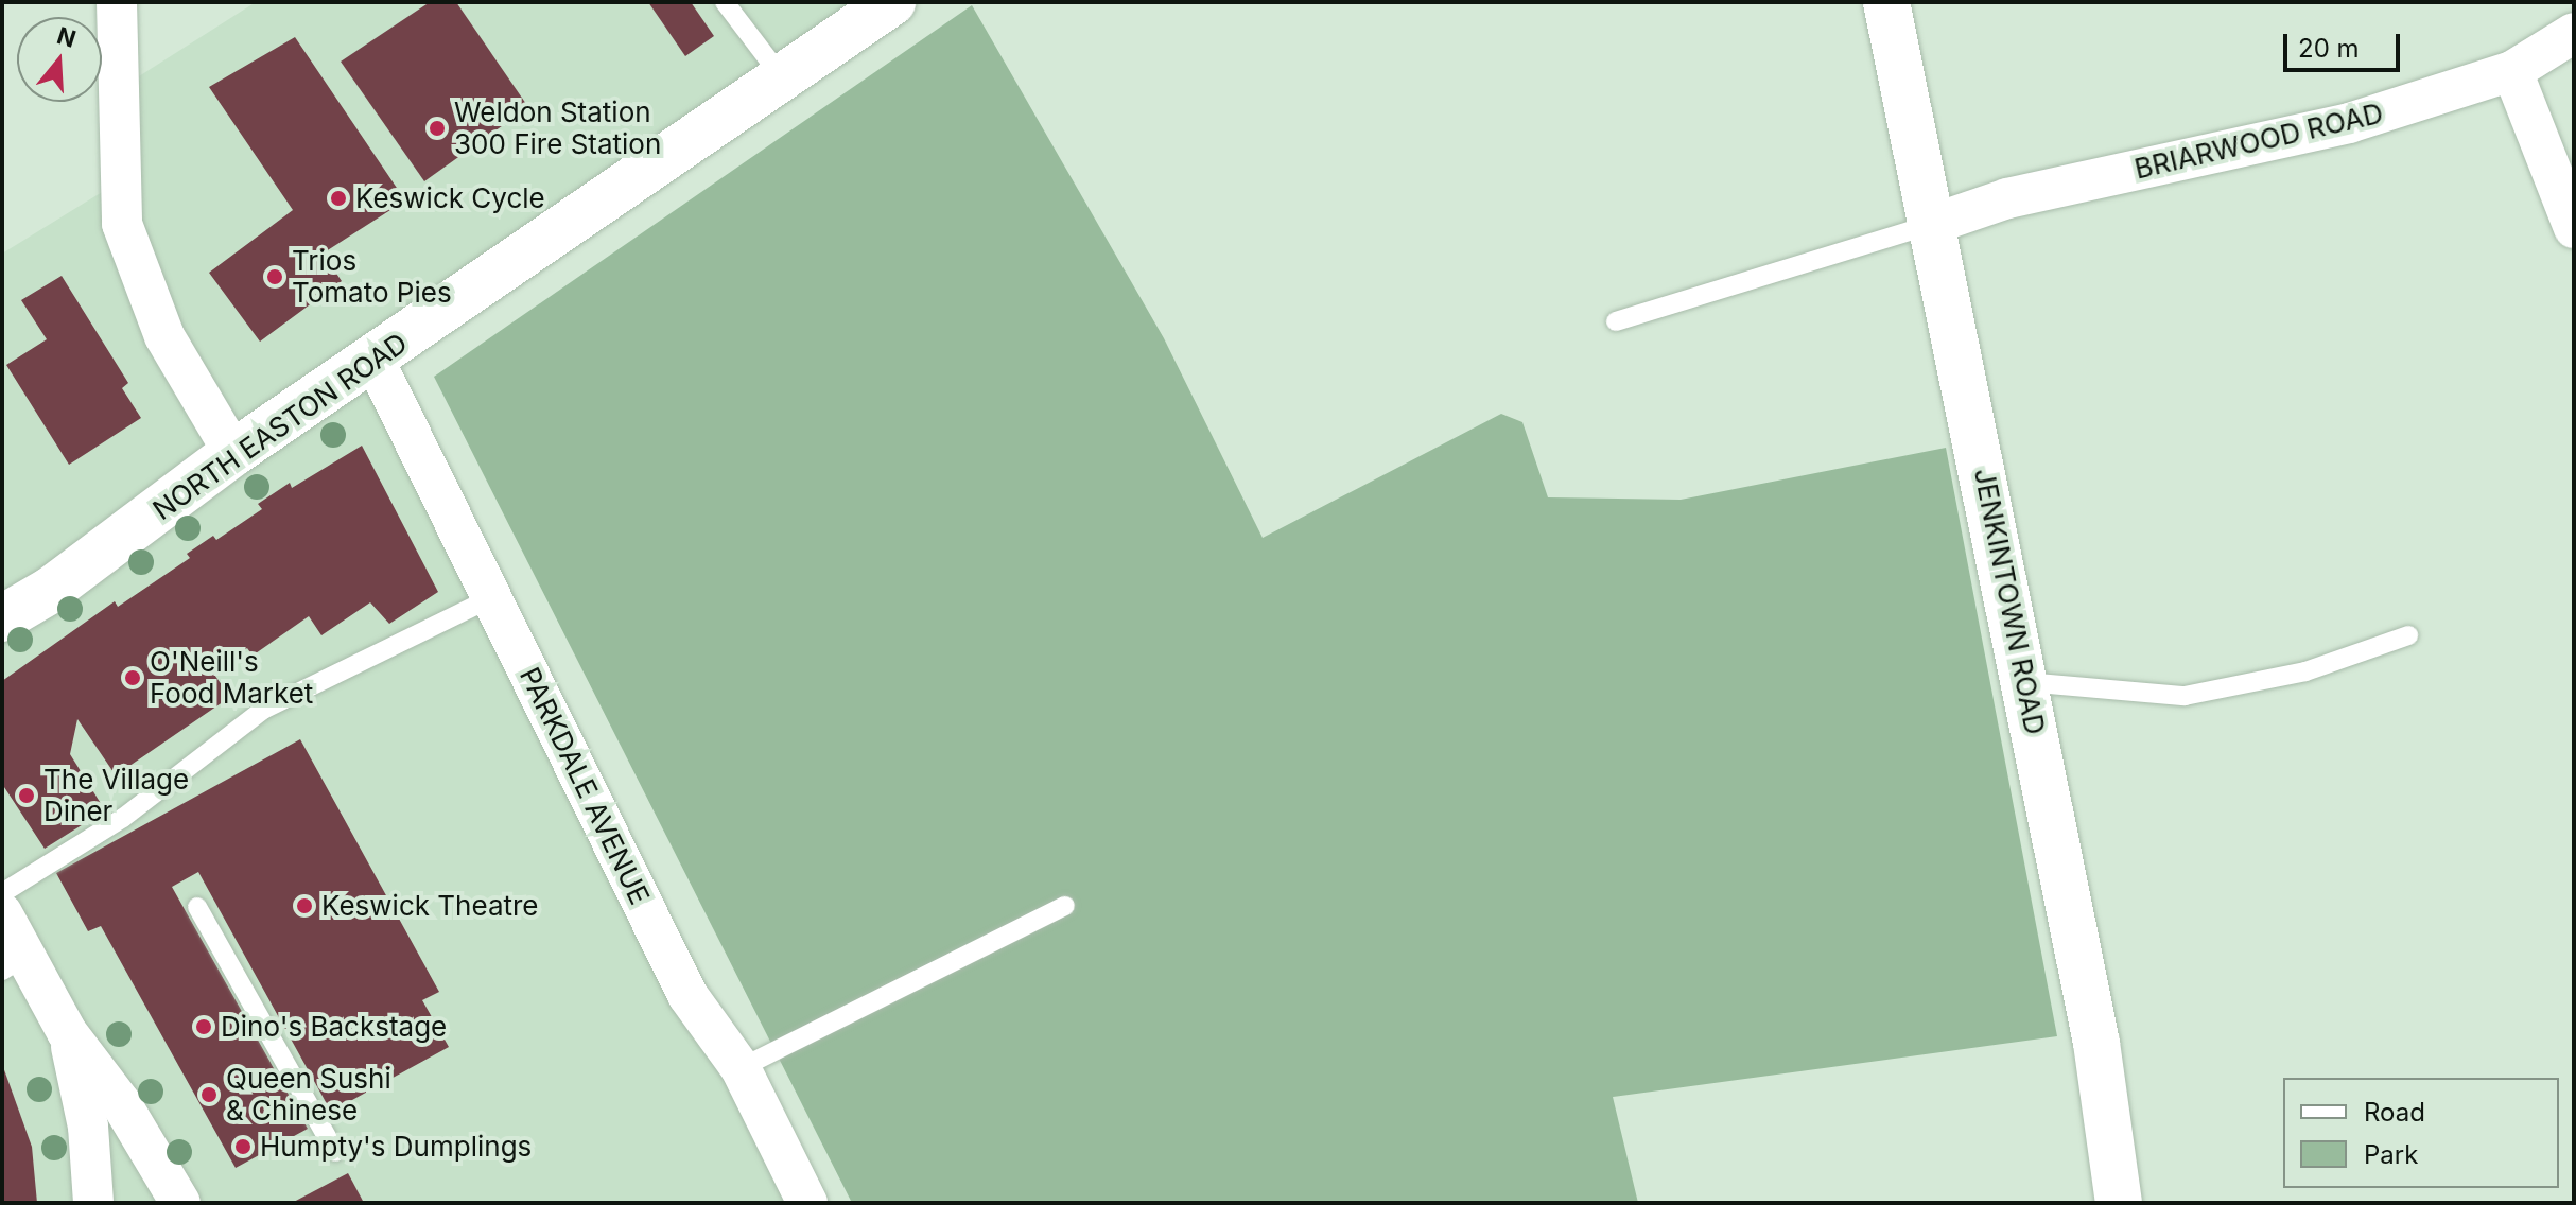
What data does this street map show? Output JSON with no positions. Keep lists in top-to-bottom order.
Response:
{
  "streets": {
    "street": [
      "BRIARWOOD ROAD",
      "NORTH EASTON ROAD",
      "JENKINTOWN ROAD",
      "PARKDALE AVENUE"
    ]
  },
  "crossings": [
    ["BRIARWOOD ROAD", "JENKINTOWN ROAD"],
    ["NORTH EASTON ROAD", "PARKDALE AVENUE"]
  ],
  "places": [
    "Weldon Station 300 Fire Station",
    "Keswick Cycle",
    "Trios Tomato Pies",
    "O'Neill's Food Market",
    "The Village Diner",
    "Keswick Theatre",
    "Dino's Backstage",
    "Queen Sushi & Chinese",
    "Humpty's Dumplings"
  ],
  "legend": ["Road", "Park"],
  "scale_bar": "20 m",
  "north": "top"
}
